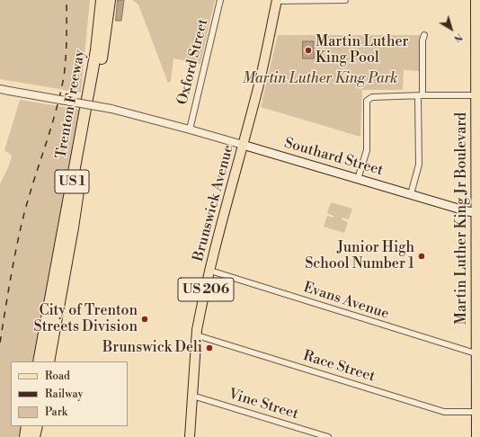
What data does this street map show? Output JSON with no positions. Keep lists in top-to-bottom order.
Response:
{
  "streets": {
    "highway": ["Trenton Freeway", "US 1"],
    "main road": [
      "Southard Street",
      "Brunswick Avenue",
      "Martin Luther King Jr Boulevard",
      "US 206"
    ],
    "street": [
      "Oxford Street",
      "Evans Avenue",
      "Race Street",
      "Vine Street"
    ]
  },
  "crossings": [
    ["Oxford Street", "Southard Street"],
    ["Southard Street", "Brunswick Avenue"],
    ["Southard Street", "Martin Luther King Jr Boulevard"],
    ["Brunswick Avenue", "Evans Avenue"],
    ["Brunswick Avenue", "Race Street"],
    ["Brunswick Avenue", "Vine Street"],
    ["Martin Luther King Jr Boulevard", "Evans Avenue"],
    ["Martin Luther King Jr Boulevard", "Race Street"]
  ],
  "parks": ["Martin Luther King Park"],
  "places": [
    "Martin Luther King Pool",
    "Junior High School Number 1",
    "City of Trenton Streets Division",
    "Brunswick Deli"
  ],
  "legend": ["Road", "Railway", "Park"],
  "north": "bottom right"
}
